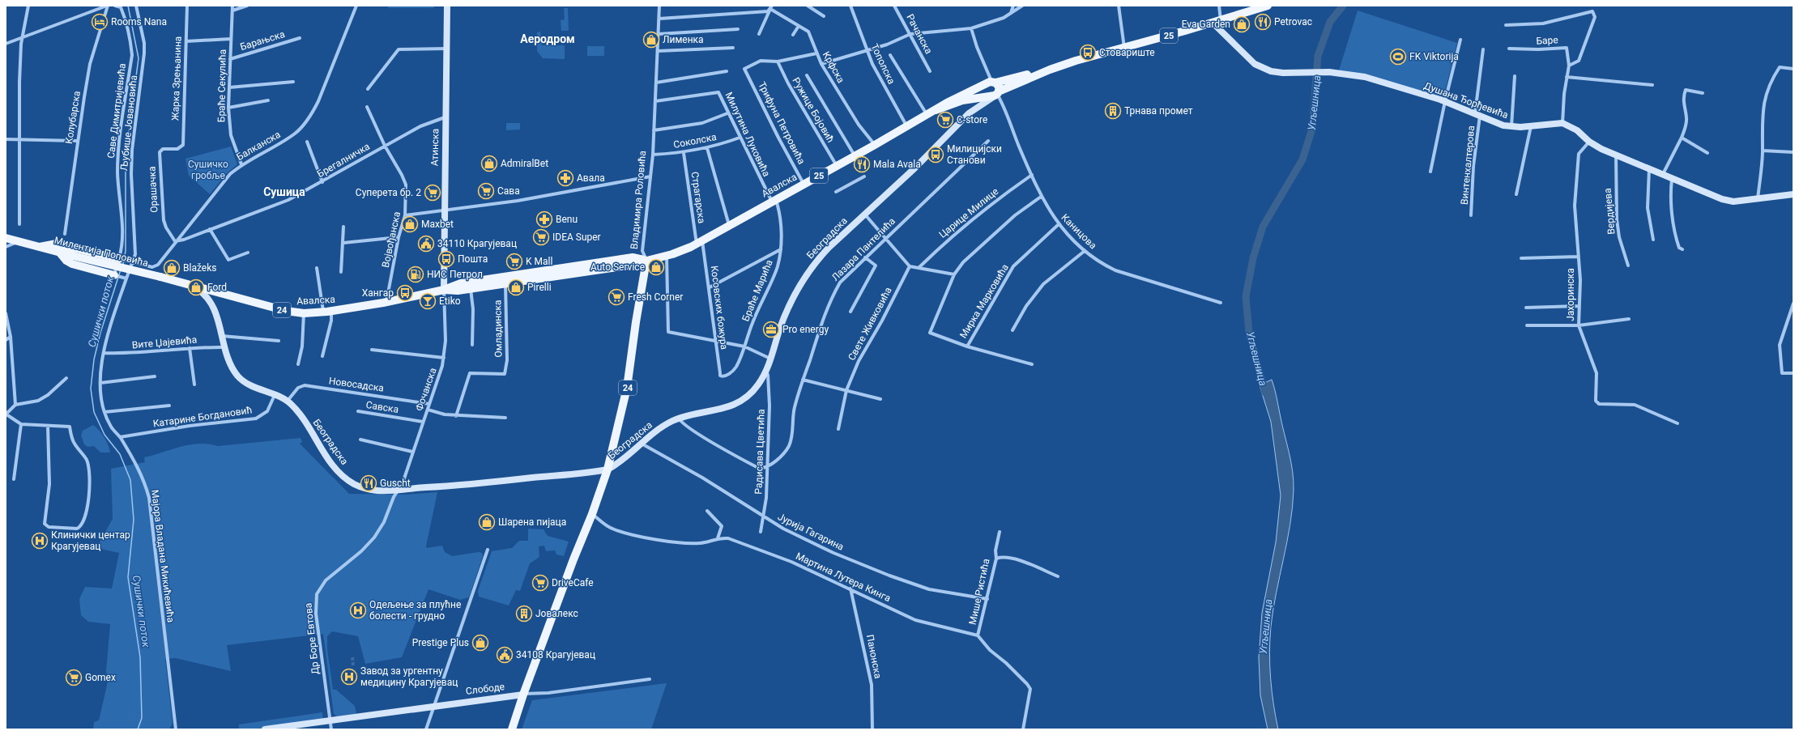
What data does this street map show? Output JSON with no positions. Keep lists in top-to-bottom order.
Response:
{
  "streets": {
    "main road": [
      "25",
      "Авалска",
      "Владимира Роловића",
      "Милентија Поповића",
      "24"
    ],
    "street": [
      "Рачанска",
      "Барањска",
      "Баре",
      "Тополска",
      "Крфска",
      "Жарка Зрењанина",
      "Браће Секулића",
      "Душана Ђорђевића",
      "Ружице Бојовић",
      "Саве Димитријевића",
      "Колубарска",
      "Љубише Јовановића",
      "Трифуна Петровића",
      "Милутина Луковића",
      "Соколска",
      "Балканска",
      "Атинска",
      "Брегалничка",
      "Винтенхалтерова",
      "Орашачка",
      "Страгарска",
      "Вердијева",
      "Царице Милице",
      "Каницова",
      "Београдска",
      "Војвођанска",
      "Лазара Пантелића",
      "Браће Марића",
      "Јахоринска",
      "Мирка Марковића",
      "Косовских божура",
      "Свете Живковића",
      "Омладинска",
      "Вите Џајевића",
      "Новосадска",
      "Фочанска",
      "Савска",
      "Катарине Богдановић",
      "Радисава Цветића",
      "Јурија Гагарина",
      "Мајора Владана Микићевића",
      "Мартина Лутера Кинга",
      "Мише Ристића",
      "Др Боре Евтова",
      "Панонска",
      "Слободе"
    ]
  },
  "crossings": [
    ["25", "Душана Ђорђевића"],
    ["25", "Авалска"],
    ["25", "Каницова"],
    ["25", "Београдска"],
    ["Барањска", "Браће Секулића"],
    ["Тополска", "Авалска"],
    ["Крфска", "Авалска"],
    ["Жарка Зрењанина", "Орашачка"],
    ["Браће Секулића", "Балканска"],
    ["Душана Ђорђевића", "Винтенхалтерова"],
    ["Ружице Бојовић", "Трифуна Петровића"],
    ["Ружице Бојовић", "Авалска"],
    ["Љубише Јовановића", "Балканска"],
    ["Љубише Јовановића", "Вите Џајевића"],
    ["Љубише Јовановића", "Мајора Владана Микићевића"],
    ["Трифуна Петровића", "Авалска"],
    ["Милутина Луковића", "Соколска"],
    ["Милутина Луковића", "Авалска"],
    ["Милутина Луковића", "Владимира Роловића"],
    ["Милутина Луковића", "Браће Марића"],
    ["Соколска", "Страгарска"],
    ["Соколска", "Владимира Роловића"],
    ["Балканска", "Брегалничка"],
    ["Балканска", "Орашачка"],
    ["Атинска", "Брегалничка"],
    ["Атинска", "Авалска"],
    ["Атинска", "Фочанска"],
    ["Брегалничка", "Орашачка"],
    ["Брегалничка", "Војвођанска"],
    ["Авалска", "Страгарска"],
    ["Авалска", "Владимира Роловића"],
    ["Авалска", "Београдска"],
    ["Авалска", "Војвођанска"],
    ["Авалска", "Милентија Поповића"],
    ["Авалска", "Браће Марића"],
    ["Авалска", "Косовских божура"],
    ["Авалска", "Омладинска"],
    ["Авалска", "Фочанска"],
    ["Страгарска", "Косовских божура"],
    ["Владимира Роловића", "Београдска"],
    ["Владимира Роловића", "24"],
    ["Царице Милице", "Каницова"],
    ["Каницова", "Београдска"],
    ["Каницова", "Мирка Марковића"],
    ["Београдска", "Милентија Поповића"],
    ["Београдска", "24"],
    ["Београдска", "Вите Џајевића"],
    ["Београдска", "Новосадска"],
    ["Београдска", "Фочанска"],
    ["Београдска", "Катарине Богдановић"],
    ["Београдска", "Радисава Цветића"],
    ["Београдска", "Јурија Гагарина"],
    ["Београдска", "Др Боре Евтова"],
    ["Лазара Пантелића", "Радисава Цветића"],
    ["Браће Марића", "Косовских божура"],
    ["24", "Мартина Лутера Кинга"],
    ["24", "Слободе"],
    ["Вите Џајевића", "Мајора Владана Микићевића"],
    ["Новосадска", "Фочанска"],
    ["Фочанска", "Савска"],
    ["Фочанска", "Др Боре Евтова"],
    ["Катарине Богдановић", "Мајора Владана Микићевића"],
    ["Радисава Цветића", "Јурија Гагарина"],
    ["Јурија Гагарина", "Мише Ристића"],
    ["Мартина Лутера Кинга", "Мише Ристића"],
    ["Мартина Лутера Кинга", "Панонска"],
    ["Др Боре Евтова", "Слободе"]
  ],
  "districts": ["Аеродром", "Сушица"],
  "water": ["Угљешница", "Сушички поток"],
  "parks": ["Сушичко гробље"],
  "places": {
    "hotel": ["Rooms Nana"],
    "restaurant": ["Petrovac", "Mala Avala", "Guscht"],
    "shop": [
      "Eva Garden",
      "Лименка",
      "AdmiralBet",
      "Maxbet",
      "Auto Service",
      "Blažeks",
      "Ford",
      "Pirelli",
      "Шарена пијаца",
      "Prestige Plus"
    ],
    "bus stop": [
      "Стовариште",
      "Милицијски Станови",
      "Пошта",
      "Хангар"
    ],
    "sports": ["FK Viktorija"],
    "building": ["Трнава промет", "Јовалекс"],
    "supermarket": [
      "C-store",
      "Сава",
      "Суперета бр. 2",
      "IDEA Super",
      "K Mall",
      "Fresh Corner",
      "DriveCafe",
      "Gomex"
    ],
    "pharmacy": ["Авала", "Benu"],
    "public building": ["34110 Крагујевац", "34108 Крагујевац"],
    "fuel station": ["НИС Петрол"],
    "bar": ["Etiko"],
    "office": ["Pro energy"],
    "hospital": ["Клинички центар Крагујевац", "Одељење за плућне болести - грудно", "Завод за ургентну медицину Крагујевац"]
  }
}
